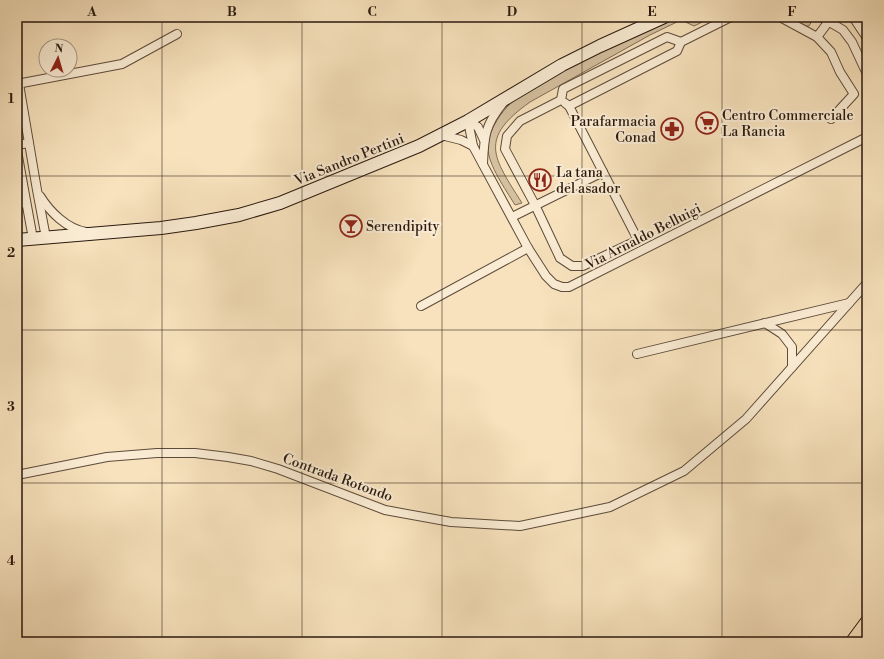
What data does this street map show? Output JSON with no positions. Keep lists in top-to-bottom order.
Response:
{
  "streets": {
    "main road": ["Via Sandro Pertini"],
    "street": ["Via Arnaldo Belluigi", "Contrada Rotondo"]
  },
  "crossings": [
    ["Via Sandro Pertini", "Via Arnaldo Belluigi"]
  ],
  "places": {
    "supermarket": ["Centro Commerciale La Rancia"],
    "pharmacy": ["Parafarmacia Conad"],
    "restaurant": ["La tana del asador"],
    "bar": ["Serendipity"]
  },
  "north": "top",
  "grid": {
    "columns": [
      "A",
      "B",
      "C",
      "D",
      "E",
      "F"
    ],
    "rows": [
      "1",
      "2",
      "3",
      "4"
    ]
  }
}
